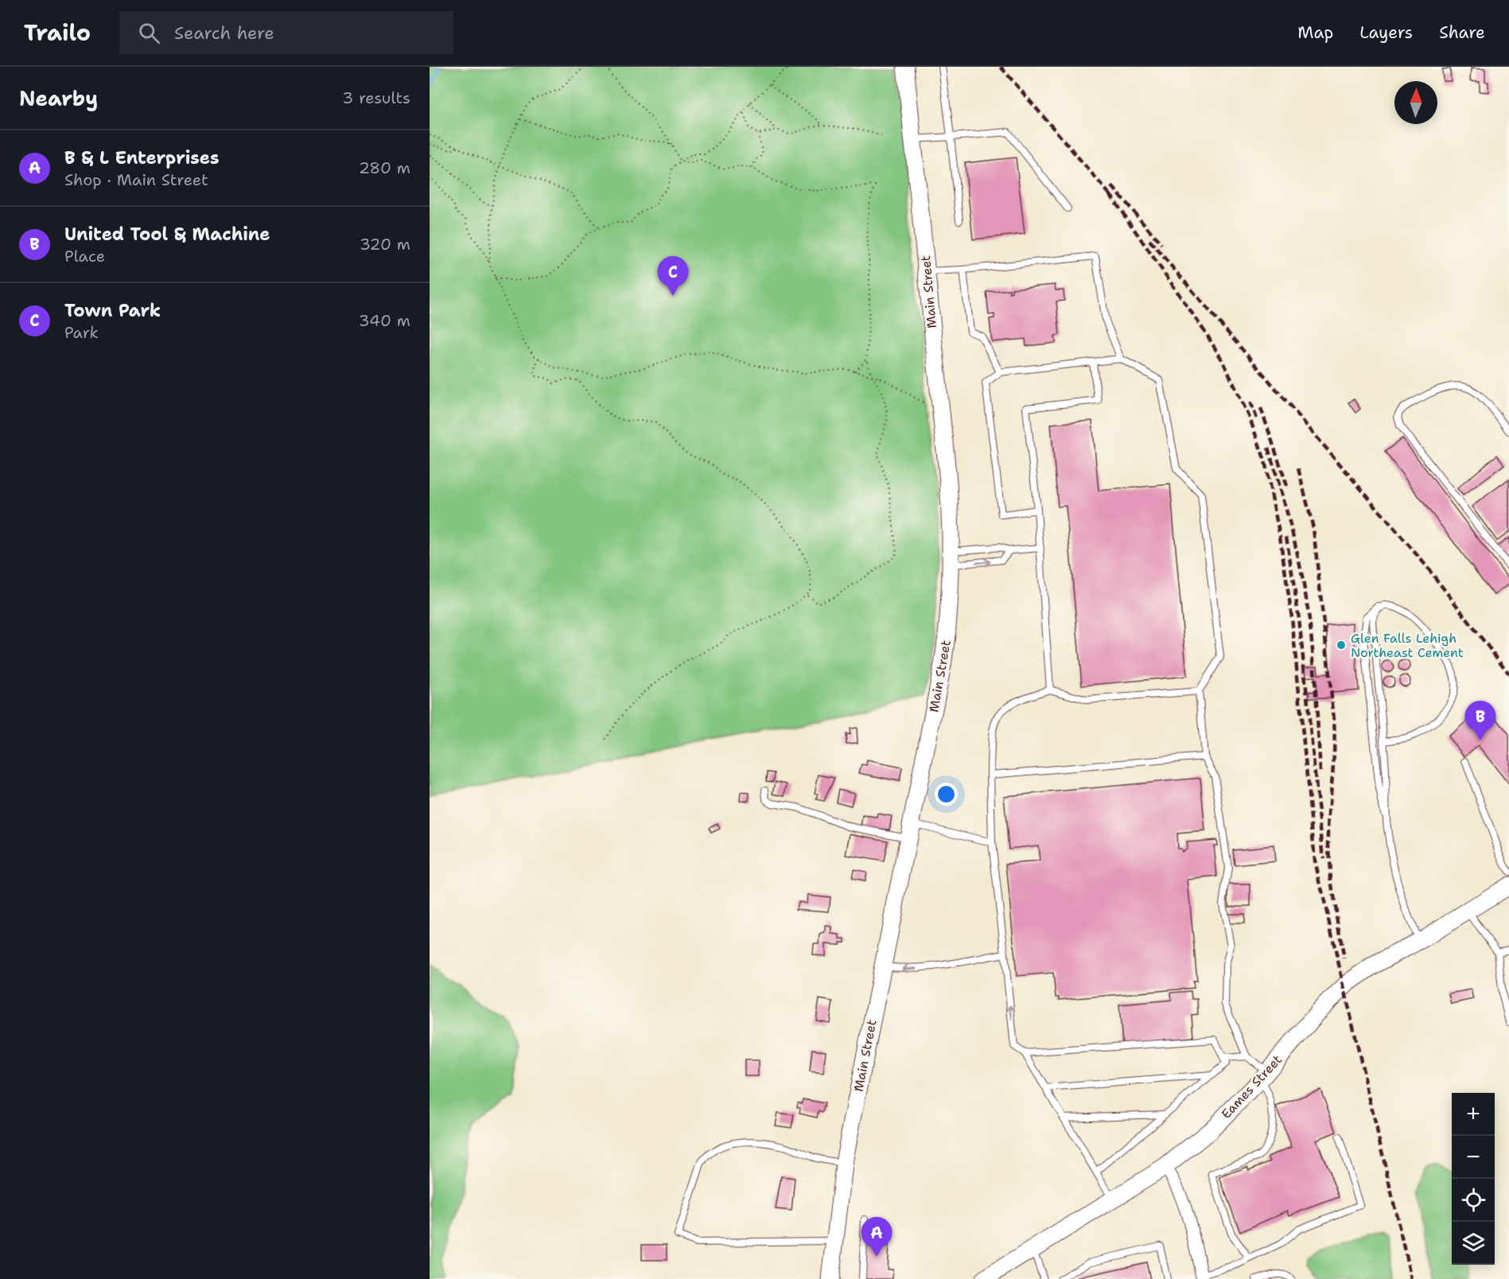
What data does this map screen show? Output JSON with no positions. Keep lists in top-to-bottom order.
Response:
{
  "streets": {
    "main road": ["Main Street", "Eames Street"]
  },
  "places": ["Glen Falls Lehigh Northeast Cement"],
  "north": "top",
  "page": {
    "header": "Trailo",
    "search": "Search here",
    "nav": ["Map", "Layers", "Share"],
    "heading": ["Nearby", "3 results"],
    "list": [
      {
        "mark": "A",
        "name": "B & L Enterprises",
        "note": "Shop · Main Street",
        "value": "280 m"
      },
      {
        "mark": "B",
        "name": "United Tool & Machine",
        "note": "Place",
        "value": "320 m"
      },
      {
        "mark": "C",
        "name": "Town Park",
        "note": "Park",
        "value": "340 m"
      }
    ],
    "pins": ["C", "B", "A"],
    "map_buttons": ["+", "−"]
  }
}
